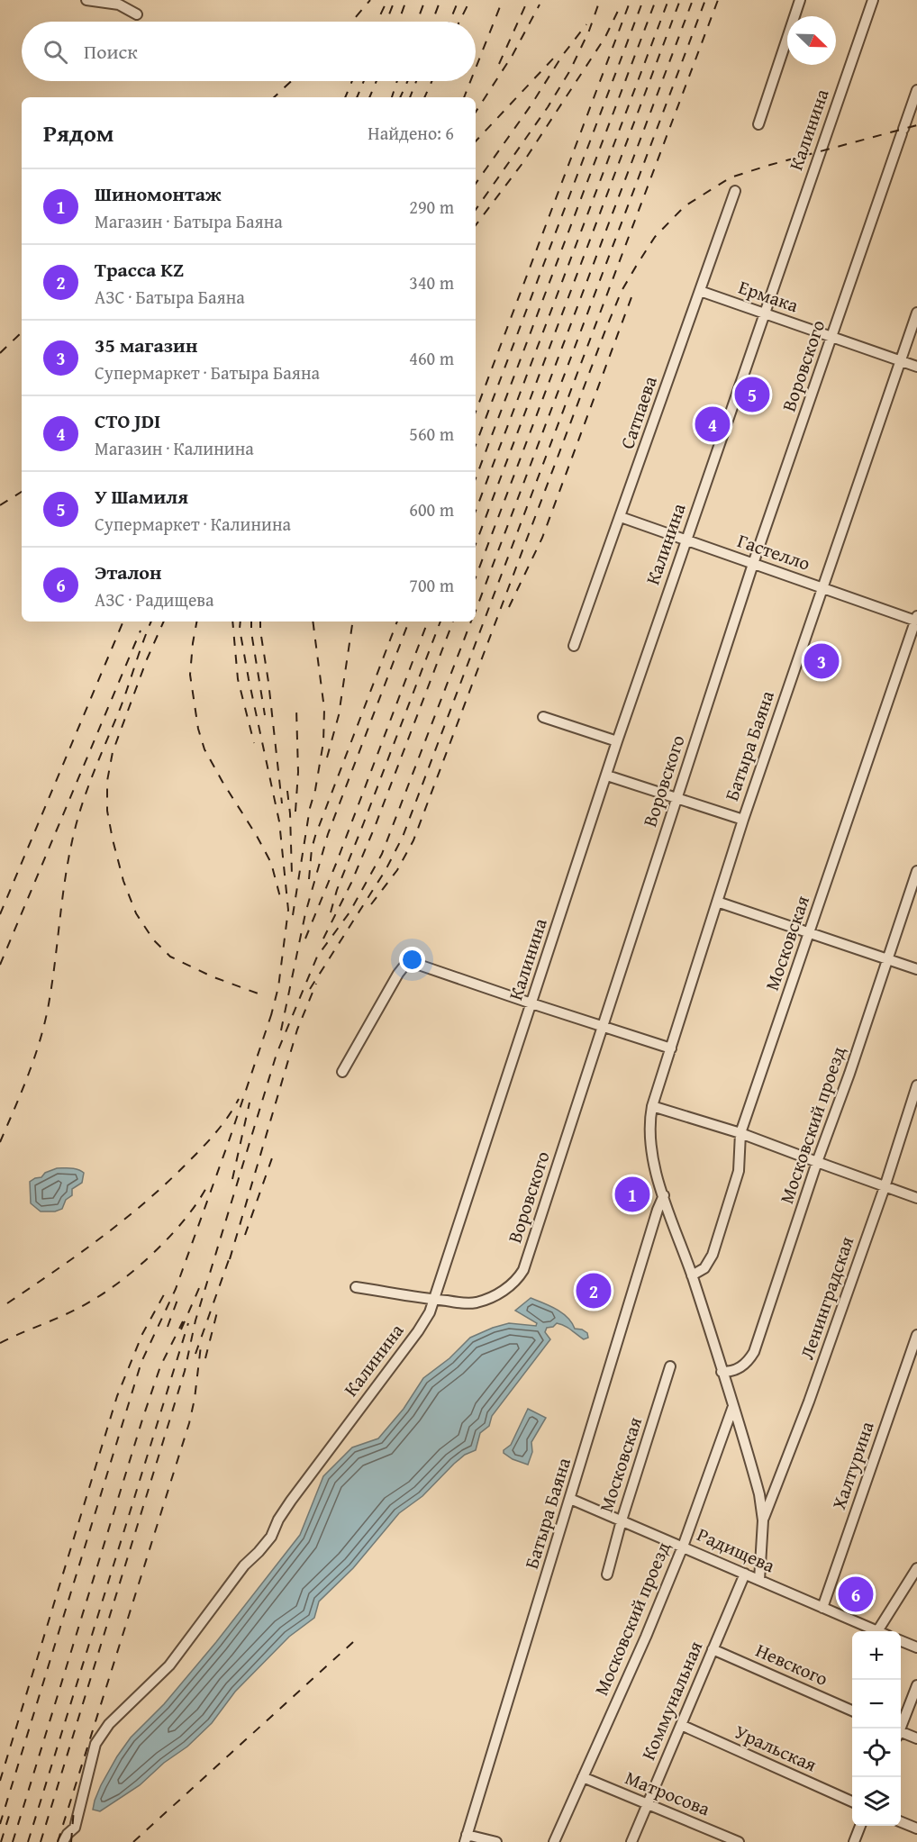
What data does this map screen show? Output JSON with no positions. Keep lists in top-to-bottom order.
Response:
{
  "streets": {
    "street": [
      "Калинина",
      "Ермака",
      "Воровского",
      "Сатпаева",
      "Гастелло",
      "Батыра Баяна",
      "Московская",
      "Московский проезд",
      "Ленинградская",
      "Халтурина",
      "Радищева",
      "Невского",
      "Коммунальная",
      "Уральская",
      "Матросова"
    ]
  },
  "crossings": [
    ["Калинина", "Ермака"],
    ["Калинина", "Воровского"],
    ["Калинина", "Гастелло"],
    ["Ермака", "Воровского"],
    ["Ермака", "Сатпаева"],
    ["Ермака", "Батыра Баяна"],
    ["Воровского", "Гастелло"],
    ["Сатпаева", "Гастелло"],
    ["Гастелло", "Батыра Баяна"],
    ["Гастелло", "Московская"],
    ["Батыра Баяна", "Московская"],
    ["Батыра Баяна", "Московский проезд"],
    ["Батыра Баяна", "Ленинградская"],
    ["Батыра Баяна", "Радищева"],
    ["Московская", "Радищева"],
    ["Московский проезд", "Радищева"],
    ["Московский проезд", "Матросова"],
    ["Халтурина", "Радищева"],
    ["Радищева", "Коммунальная"],
    ["Невского", "Коммунальная"],
    ["Коммунальная", "Уральская"],
    ["Коммунальная", "Матросова"]
  ],
  "north": "bottom right",
  "page": {
    "search": "Поиск",
    "heading": ["Рядом", "Найдено: 6"],
    "list": [
      {
        "mark": "1",
        "name": "Шиномонтаж",
        "note": "Магазин · Батыра Баяна",
        "value": "290 m"
      },
      {
        "mark": "2",
        "name": "Трасса KZ",
        "note": "АЗС · Батыра Баяна",
        "value": "340 m"
      },
      {
        "mark": "3",
        "name": "35 магазин",
        "note": "Супермаркет · Батыра Баяна",
        "value": "460 m"
      },
      {
        "mark": "4",
        "name": "СТО JDI",
        "note": "Магазин · Калинина",
        "value": "560 m"
      },
      {
        "mark": "5",
        "name": "У Шамиля",
        "note": "Супермаркет · Калинина",
        "value": "600 m"
      },
      {
        "mark": "6",
        "name": "Эталон",
        "note": "АЗС · Радищева",
        "value": "700 m"
      }
    ],
    "pins": [
      "5",
      "4",
      "3",
      "1",
      "2",
      "6"
    ],
    "map_buttons": ["+", "−"]
  }
}
